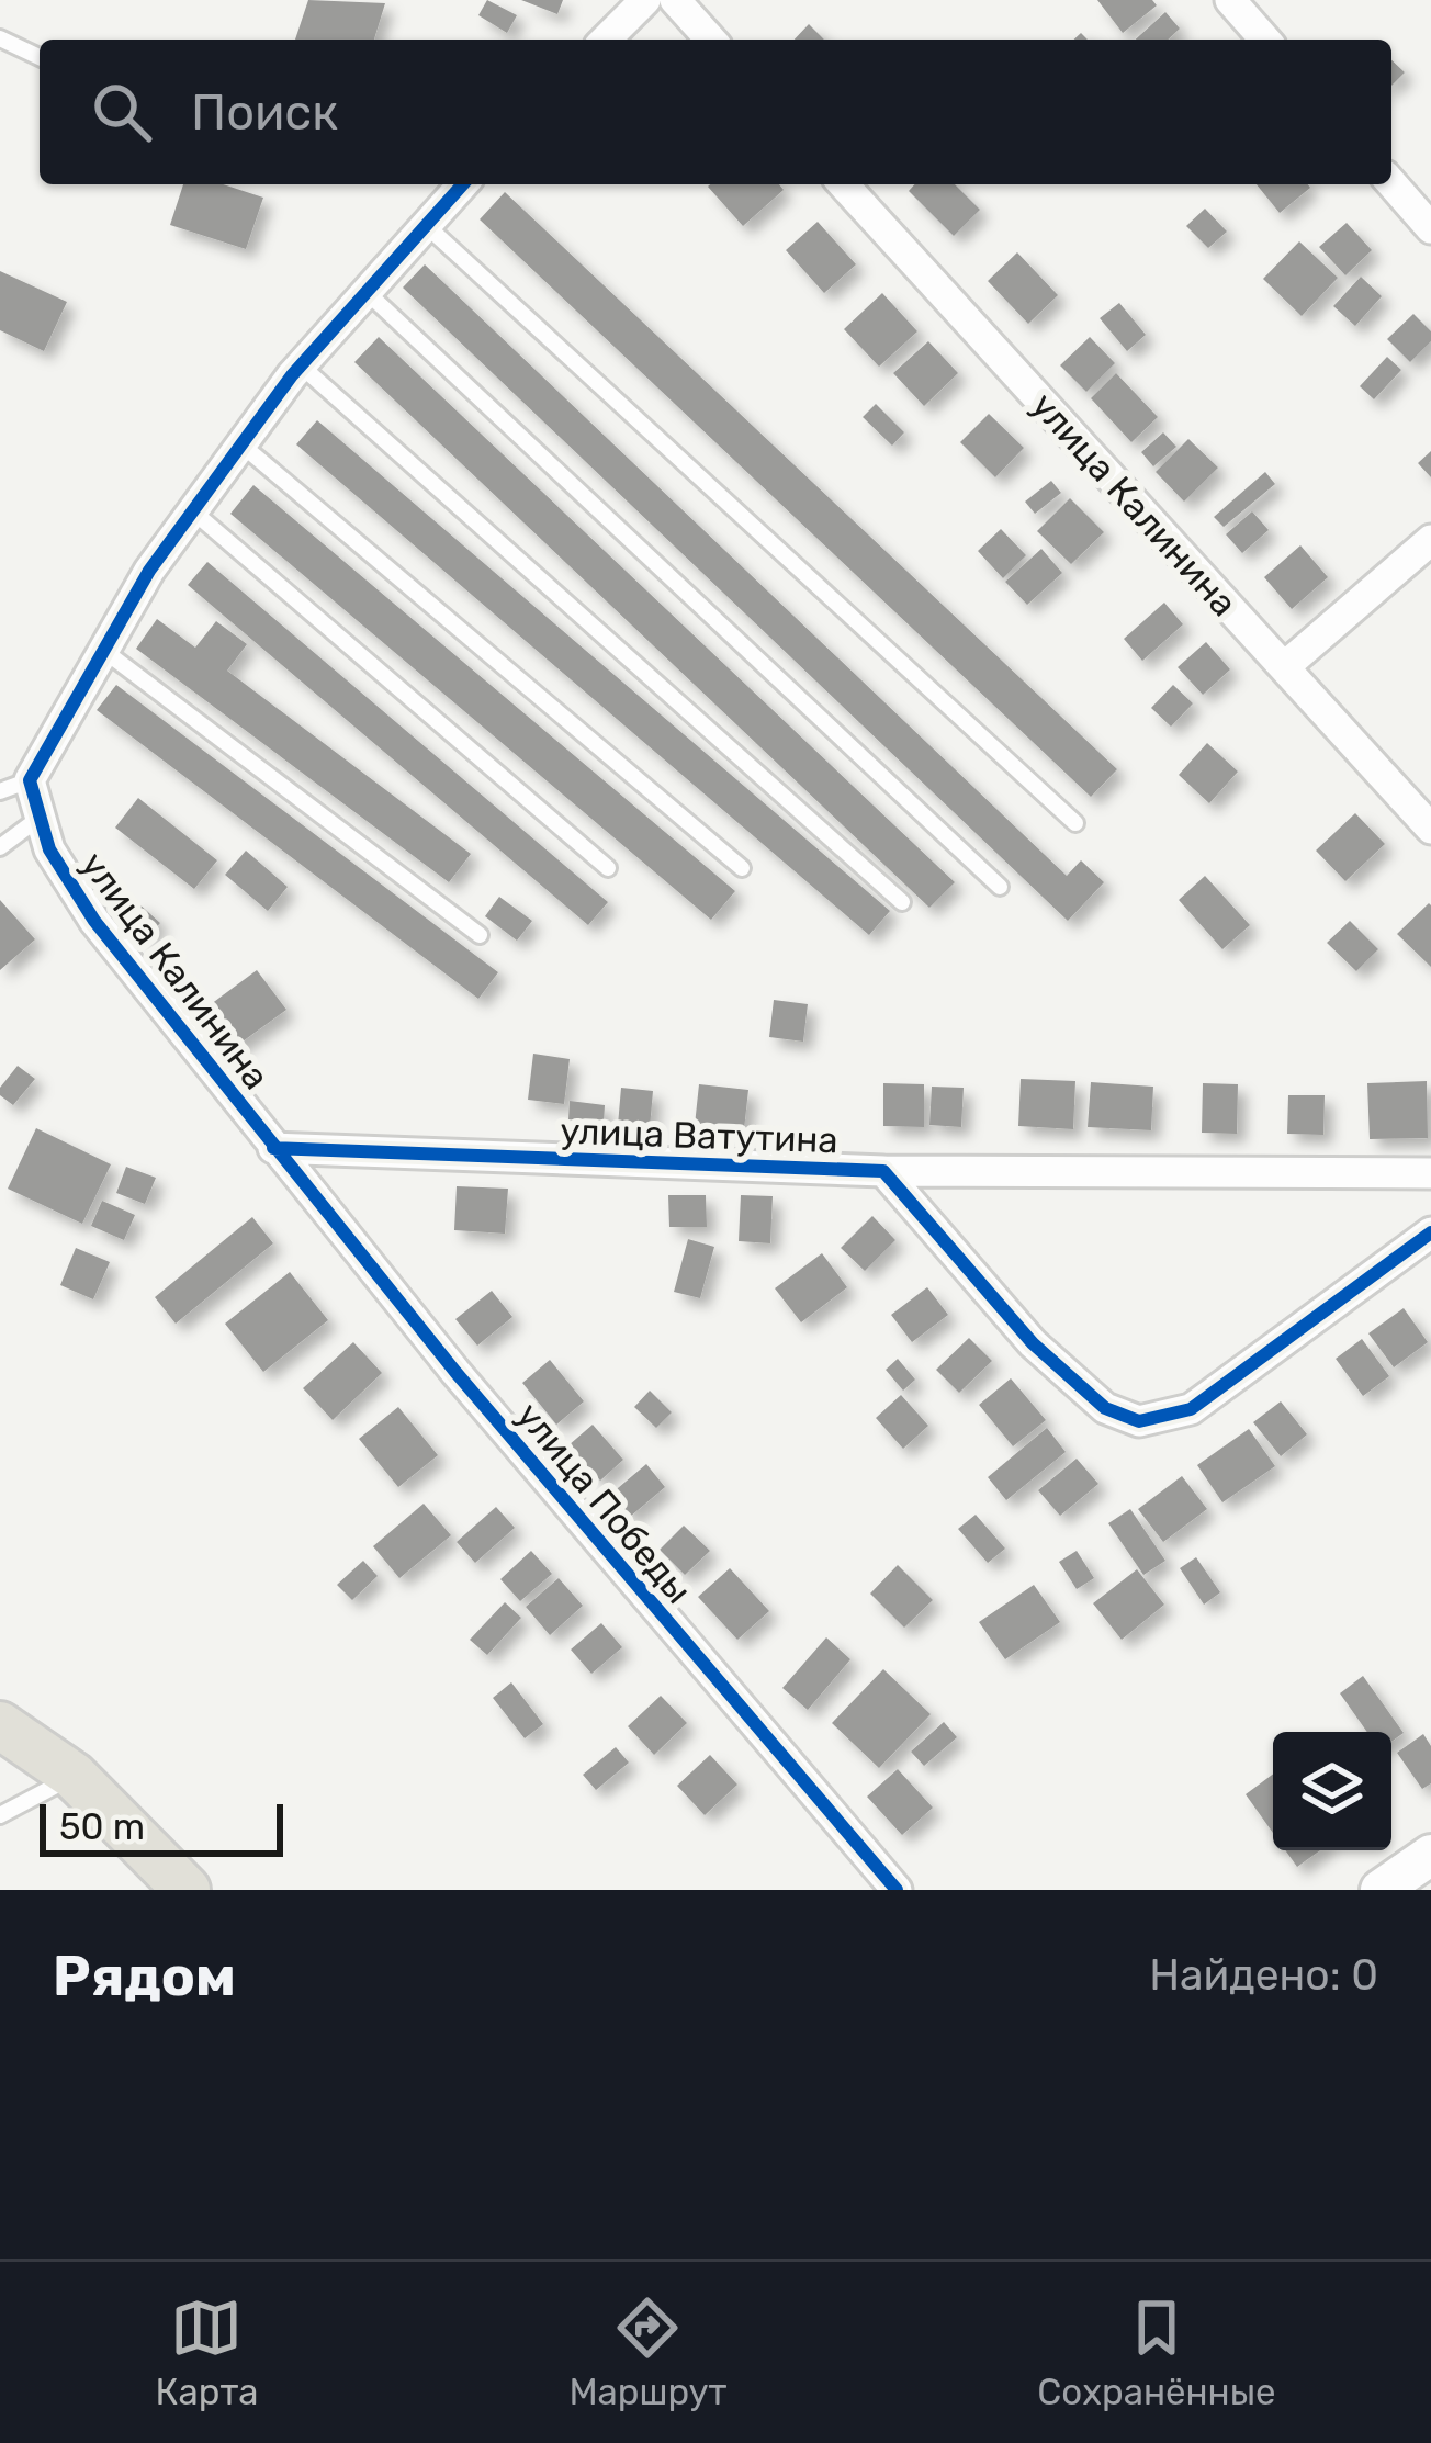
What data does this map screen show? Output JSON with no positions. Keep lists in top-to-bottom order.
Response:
{
  "streets": {
    "street": ["улица Калинина", "улица Ватутина", "улица Победы"]
  },
  "crossings": [
    ["улица Калинина", "улица Ватутина"],
    ["улица Калинина", "улица Победы"],
    ["улица Ватутина", "улица Победы"]
  ],
  "scale_bar": "50 m",
  "page": {
    "search": "Поиск",
    "scale": "50 m",
    "heading": ["Рядом", "Найдено: 0"],
    "nav": ["Карта", "Маршрут", "Сохранённые"]
  }
}
